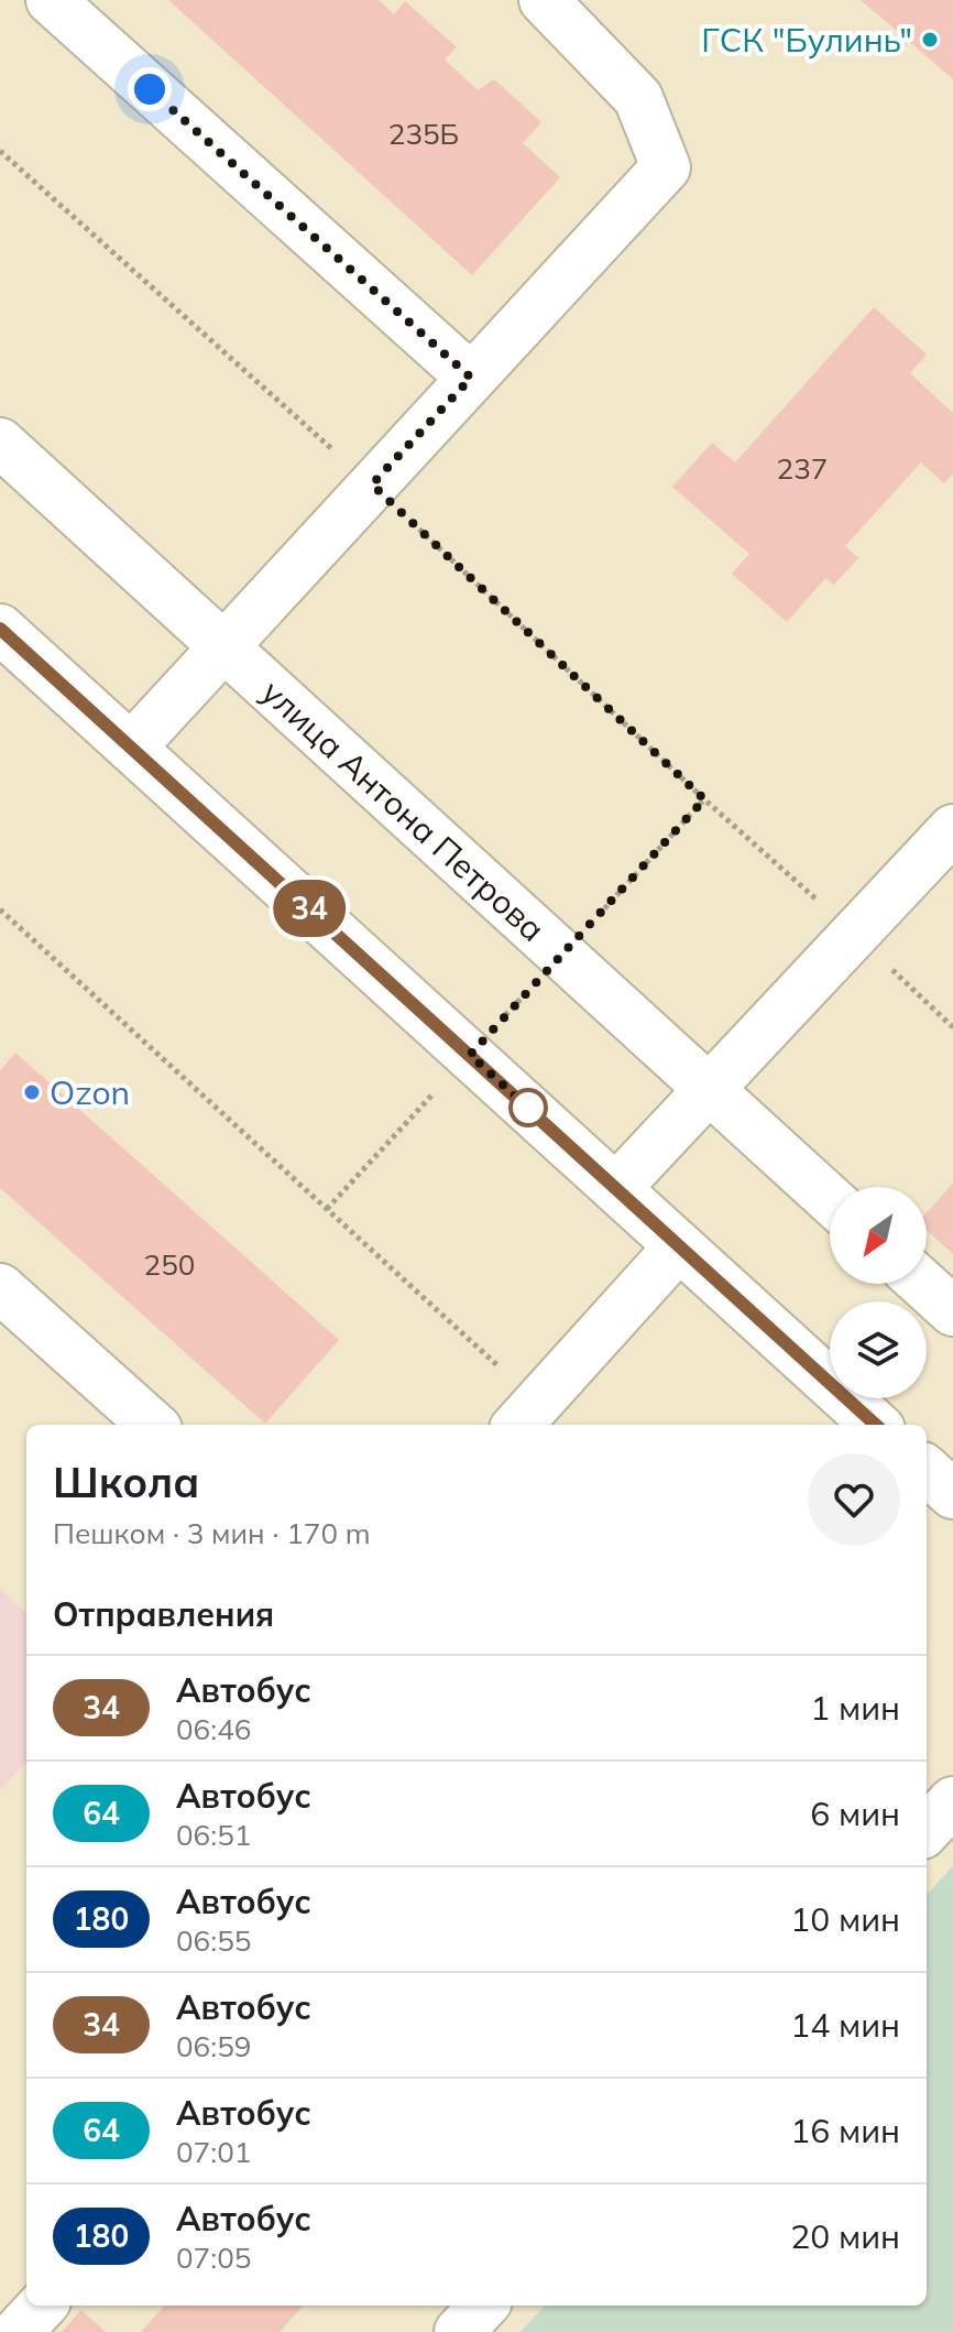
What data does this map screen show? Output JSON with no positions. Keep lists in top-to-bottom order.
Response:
{
  "streets": {
    "street": ["улица Антона Петрова"]
  },
  "places": ["ГСК \"Булинь\"", "Ozon"],
  "lines": ["bus line 34"],
  "house_numbers": ["235Б", "237", "250"],
  "north": "bottom left",
  "page": {
    "on_map": "34",
    "heading": [
      ["Школа", "Пешком · 3 мин · 170 m"],
      "Отправления"
    ],
    "list": [
      {
        "mark": "34",
        "name": "Автобус",
        "note": "06:46",
        "value": "1 мин"
      },
      {
        "mark": "64",
        "name": "Автобус",
        "note": "06:51",
        "value": "6 мин"
      },
      {
        "mark": "180",
        "name": "Автобус",
        "note": "06:55",
        "value": "10 мин"
      },
      {
        "mark": "34",
        "name": "Автобус",
        "note": "06:59",
        "value": "14 мин"
      },
      {
        "mark": "64",
        "name": "Автобус",
        "note": "07:01",
        "value": "16 мин"
      },
      {
        "mark": "180",
        "name": "Автобус",
        "note": "07:05",
        "value": "20 мин"
      }
    ]
  }
}
